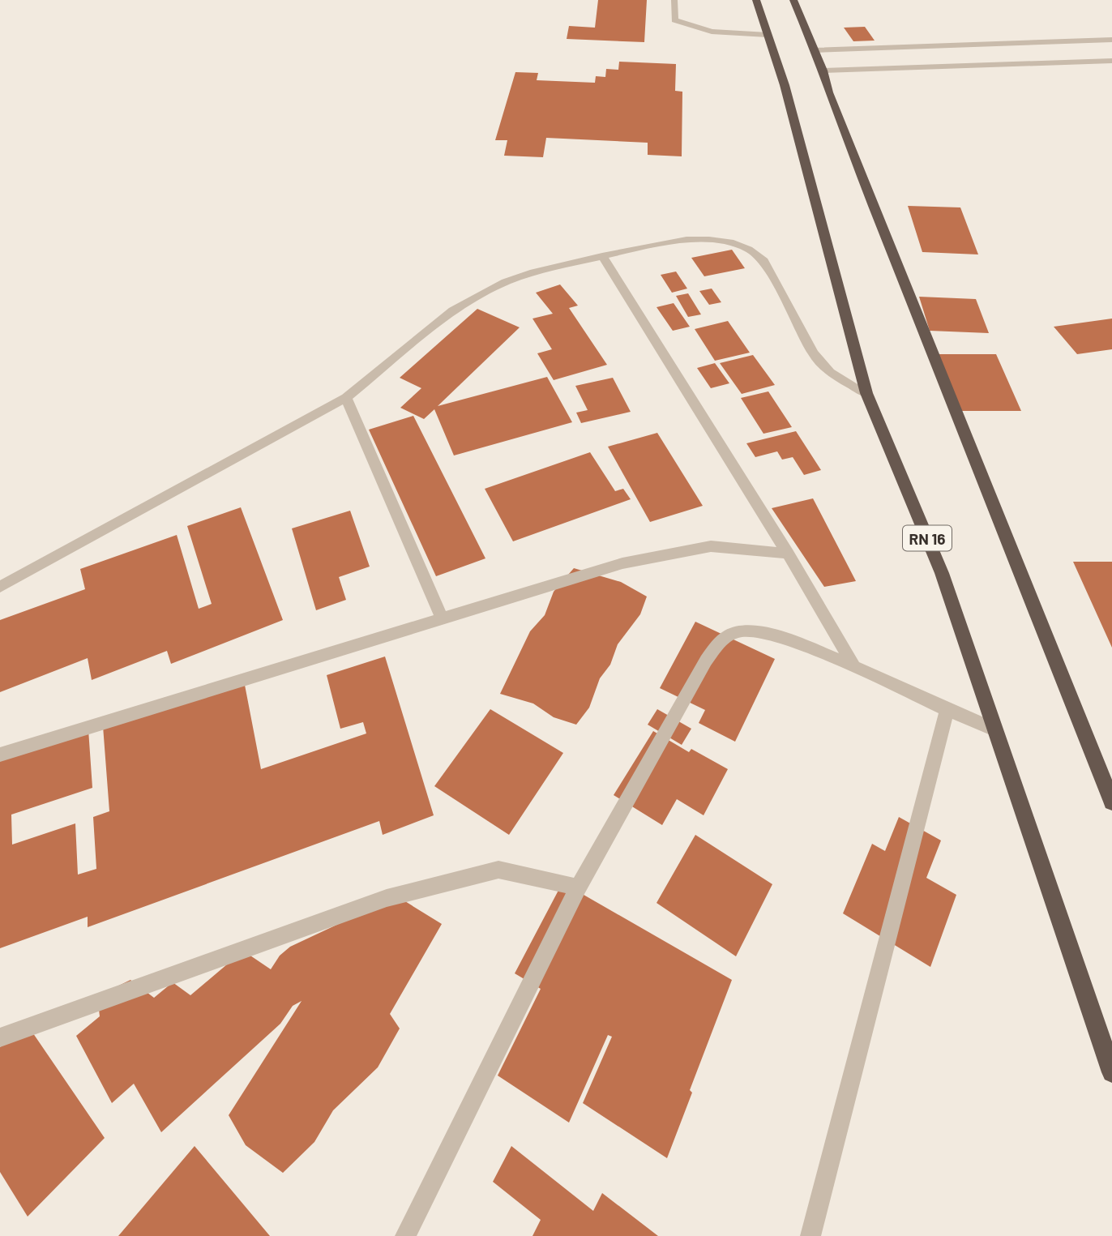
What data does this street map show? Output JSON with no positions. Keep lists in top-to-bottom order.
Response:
{
  "streets": {
    "highway": ["RN 16"]
  }
}
